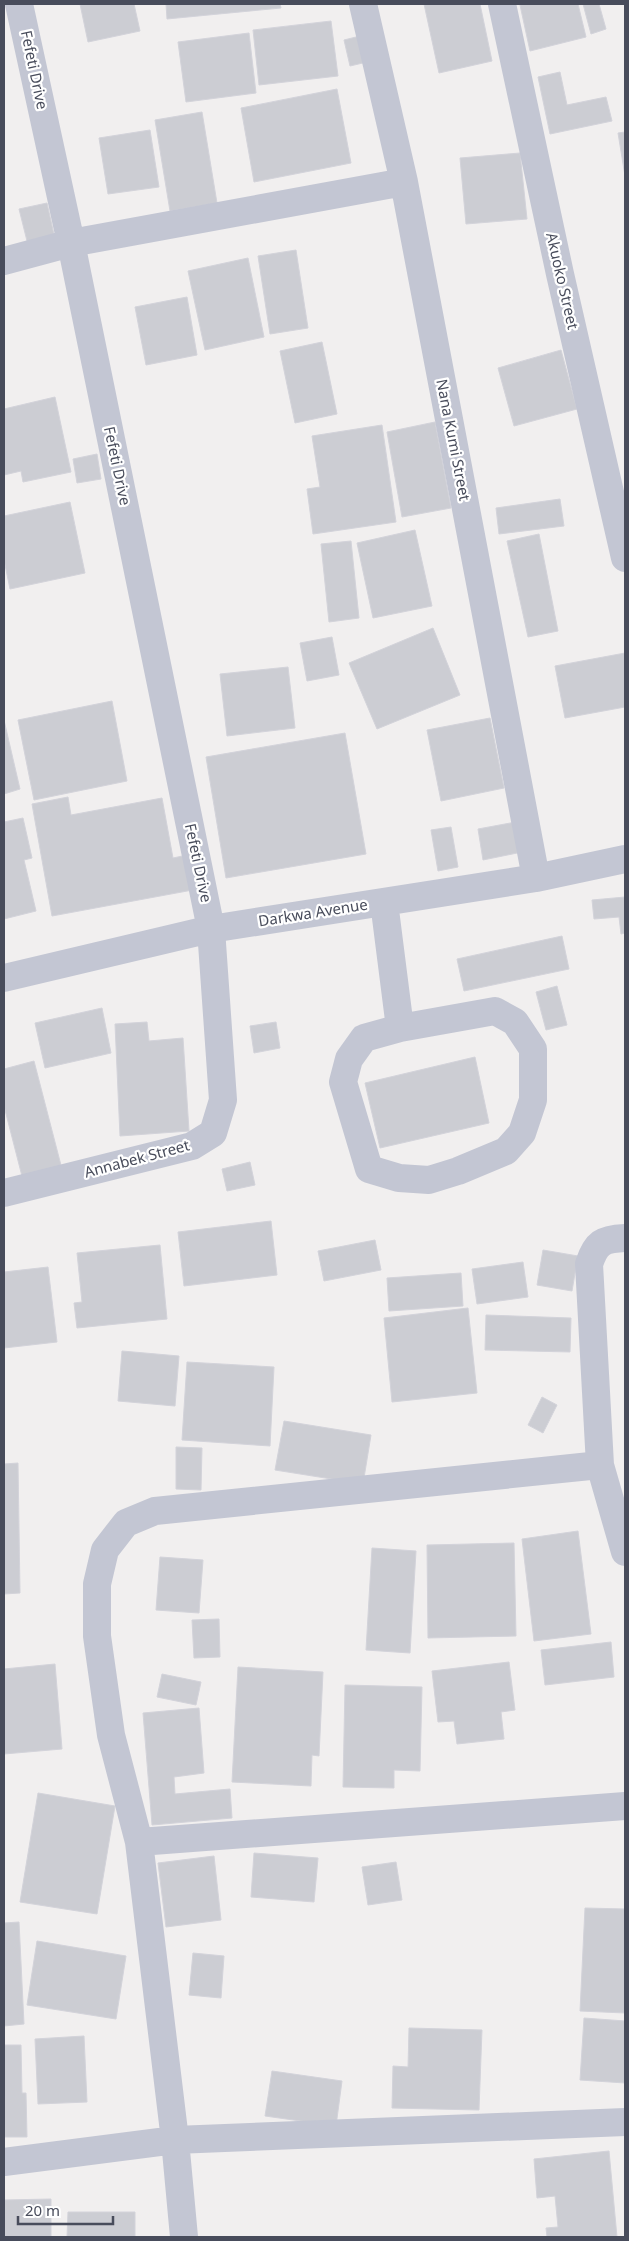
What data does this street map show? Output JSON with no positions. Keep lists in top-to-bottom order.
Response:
{
  "streets": {
    "street": [
      "Fefeti Drive",
      "Akuoko Street",
      "Nana Kumi Street",
      "Darkwa Avenue",
      "Annabek Street"
    ]
  },
  "crossings": [
    ["Fefeti Drive", "Darkwa Avenue"],
    ["Fefeti Drive", "Annabek Street"],
    ["Nana Kumi Street", "Darkwa Avenue"],
    ["Darkwa Avenue", "Annabek Street"]
  ],
  "scale_bar": "20 m"
}
